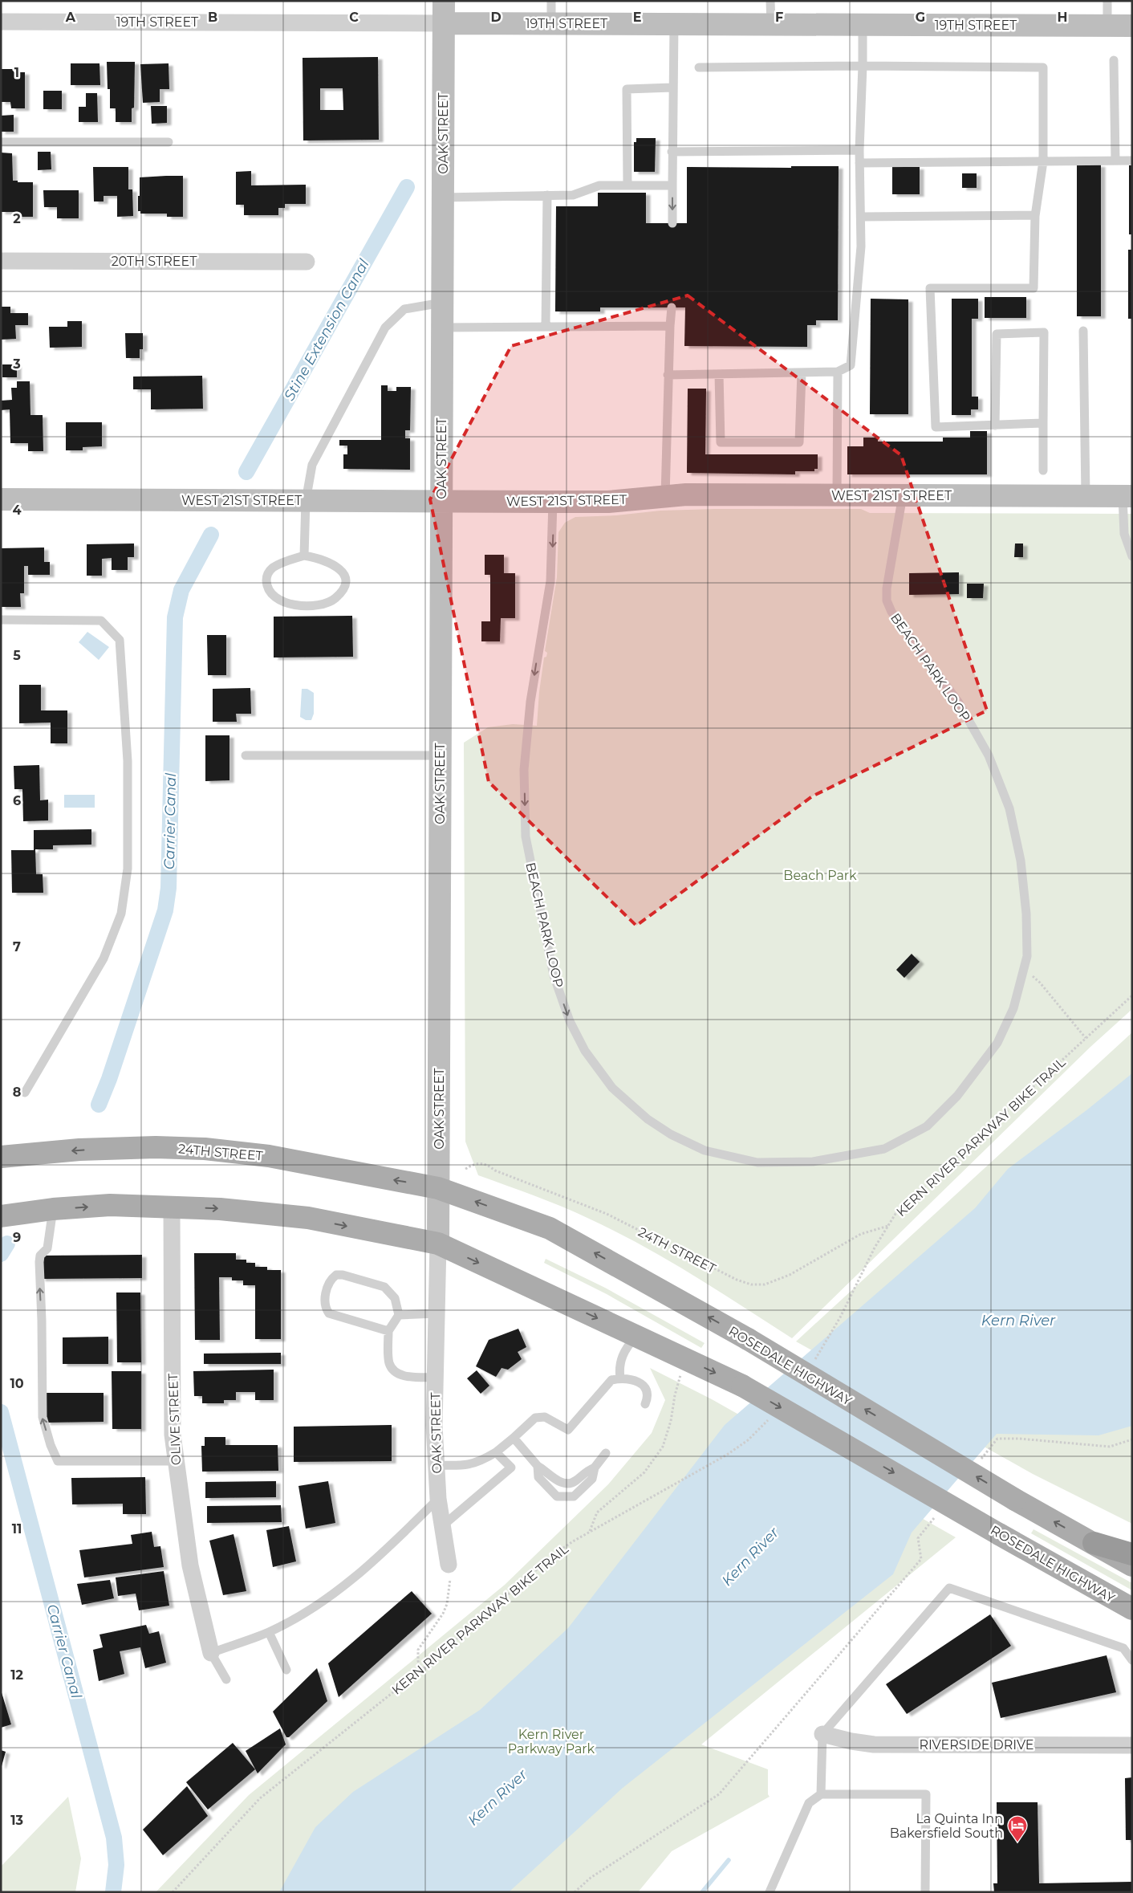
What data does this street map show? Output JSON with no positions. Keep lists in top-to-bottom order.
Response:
{
  "streets": {
    "main road": ["24TH STREET", "ROSEDALE HIGHWAY"],
    "street": [
      "19TH STREET",
      "OAK STREET",
      "20TH STREET",
      "WEST 21ST STREET",
      "OLIVE STREET",
      "RIVERSIDE DRIVE"
    ],
    "lane": ["BEACH PARK LOOP"],
    "path": ["KERN RIVER PARKWAY BIKE TRAIL"]
  },
  "crossings": [
    ["19TH STREET", "OAK STREET"],
    ["OAK STREET", "WEST 21ST STREET"],
    ["OAK STREET", "24TH STREET"],
    ["OAK STREET", "ROSEDALE HIGHWAY"],
    ["WEST 21ST STREET", "BEACH PARK LOOP"],
    ["KERN RIVER PARKWAY BIKE TRAIL", "24TH STREET"],
    ["24TH STREET", "ROSEDALE HIGHWAY"]
  ],
  "water": ["Stine Extension Canal", "Carrier Canal", "Kern River"],
  "parks": ["Beach Park", "Kern River Parkway Park"],
  "places": {
    "hotel": ["La Quinta Inn Bakersfield South"]
  },
  "grid": {
    "columns": [
      "A",
      "B",
      "C",
      "D",
      "E",
      "F",
      "G",
      "H"
    ],
    "rows": [
      "1",
      "2",
      "3",
      "4",
      "5",
      "6",
      "7",
      "8",
      "9",
      "10",
      "11",
      "12",
      "13"
    ]
  }
}
